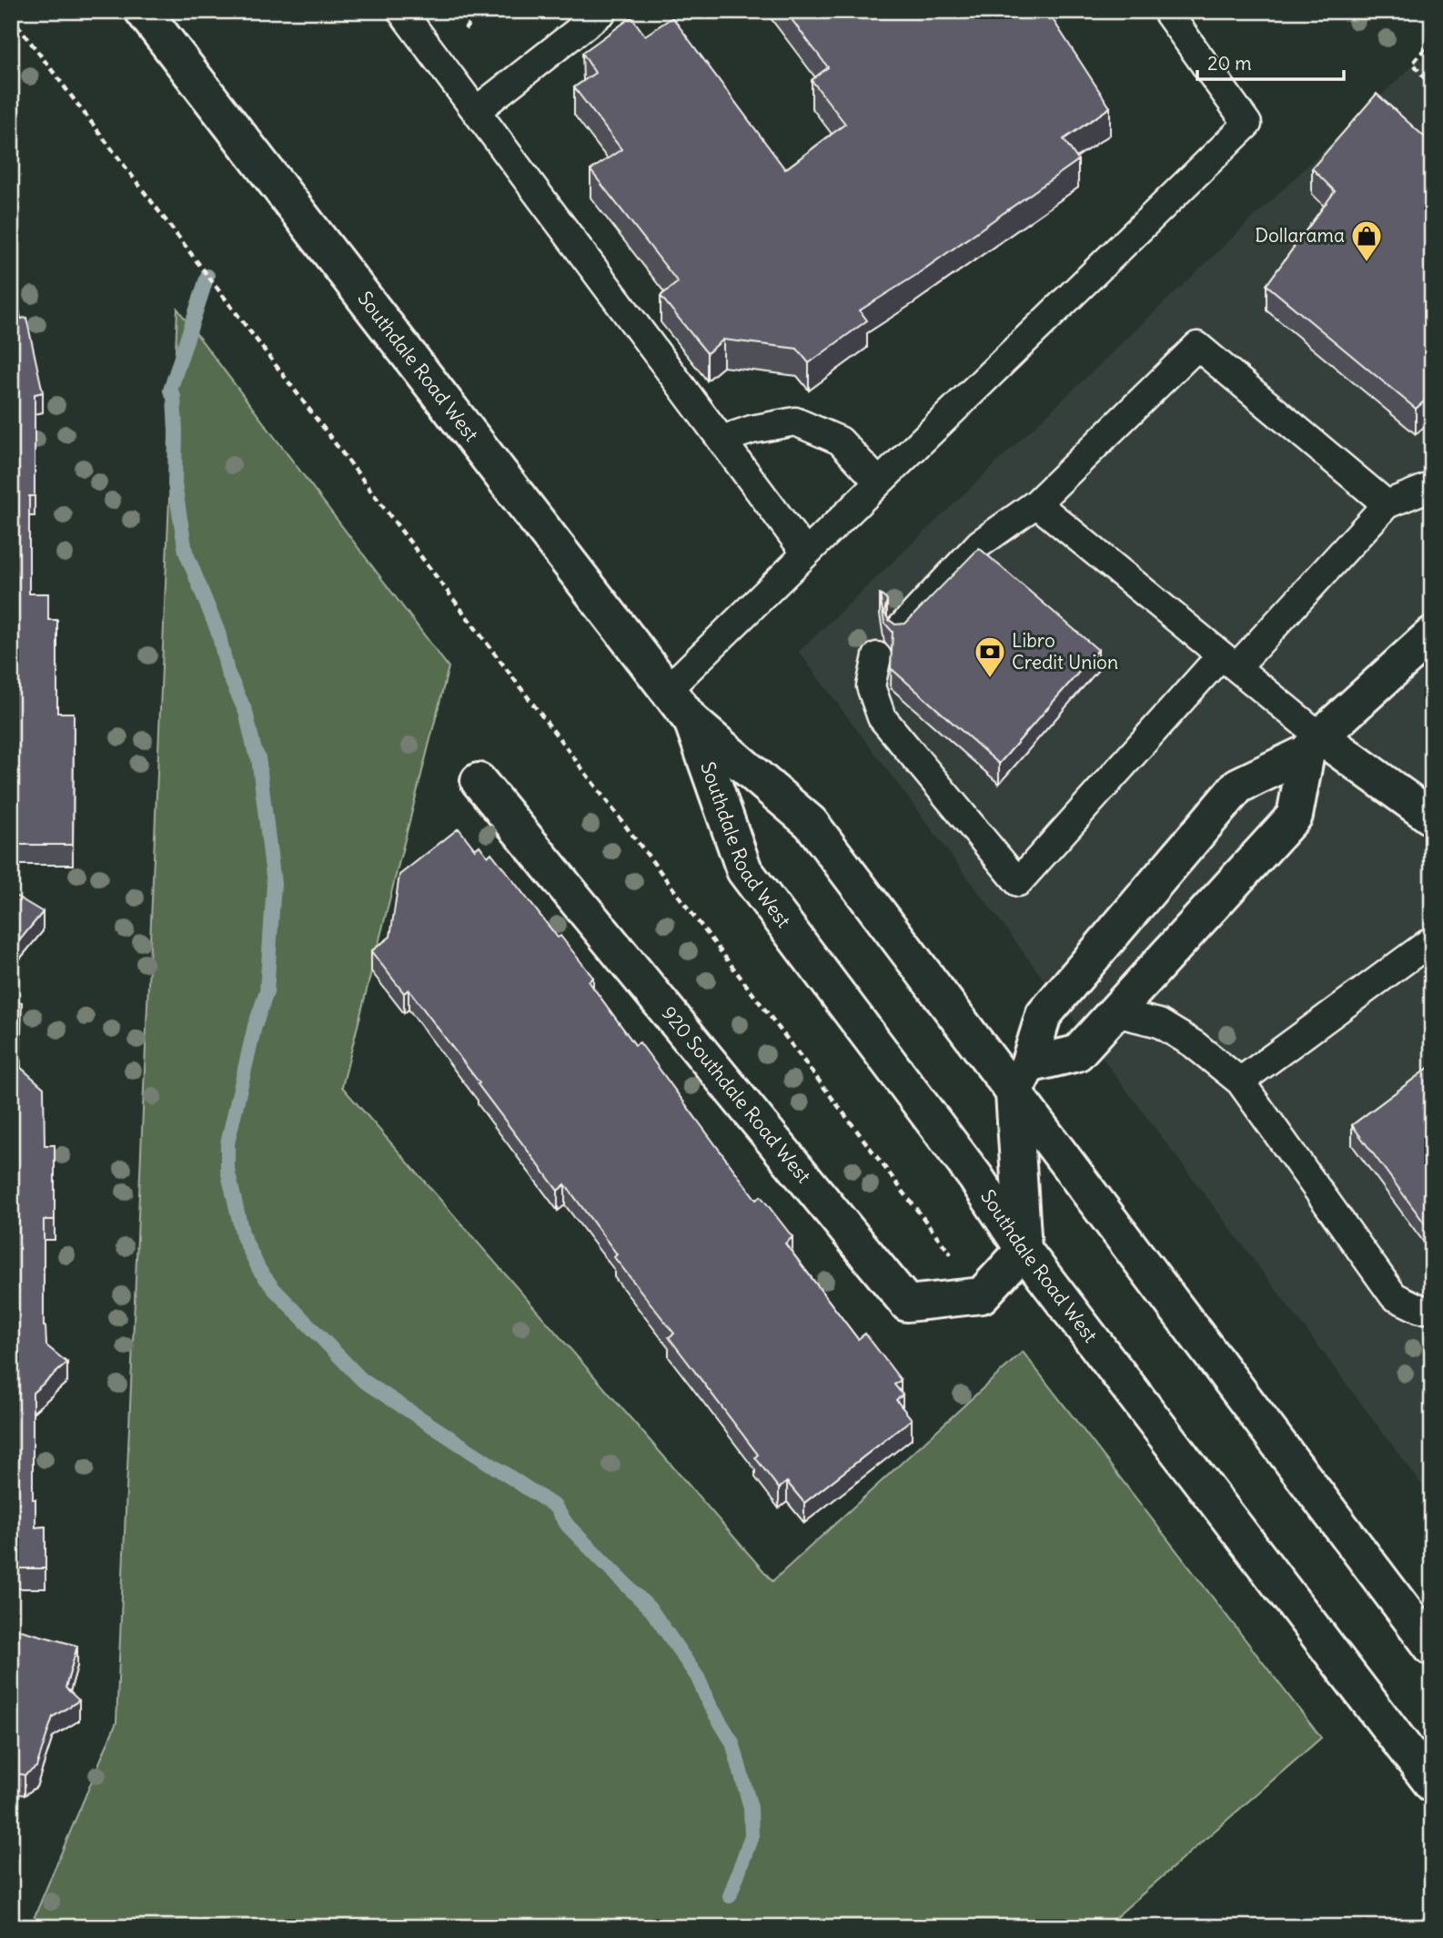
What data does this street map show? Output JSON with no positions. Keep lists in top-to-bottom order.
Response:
{
  "streets": {
    "main road": ["Southdale Road West", "920 Southdale Road West"]
  },
  "places": {
    "shop": ["Dollarama"],
    "bank": ["Libro Credit Union"]
  },
  "scale_bar": "20 m"
}
